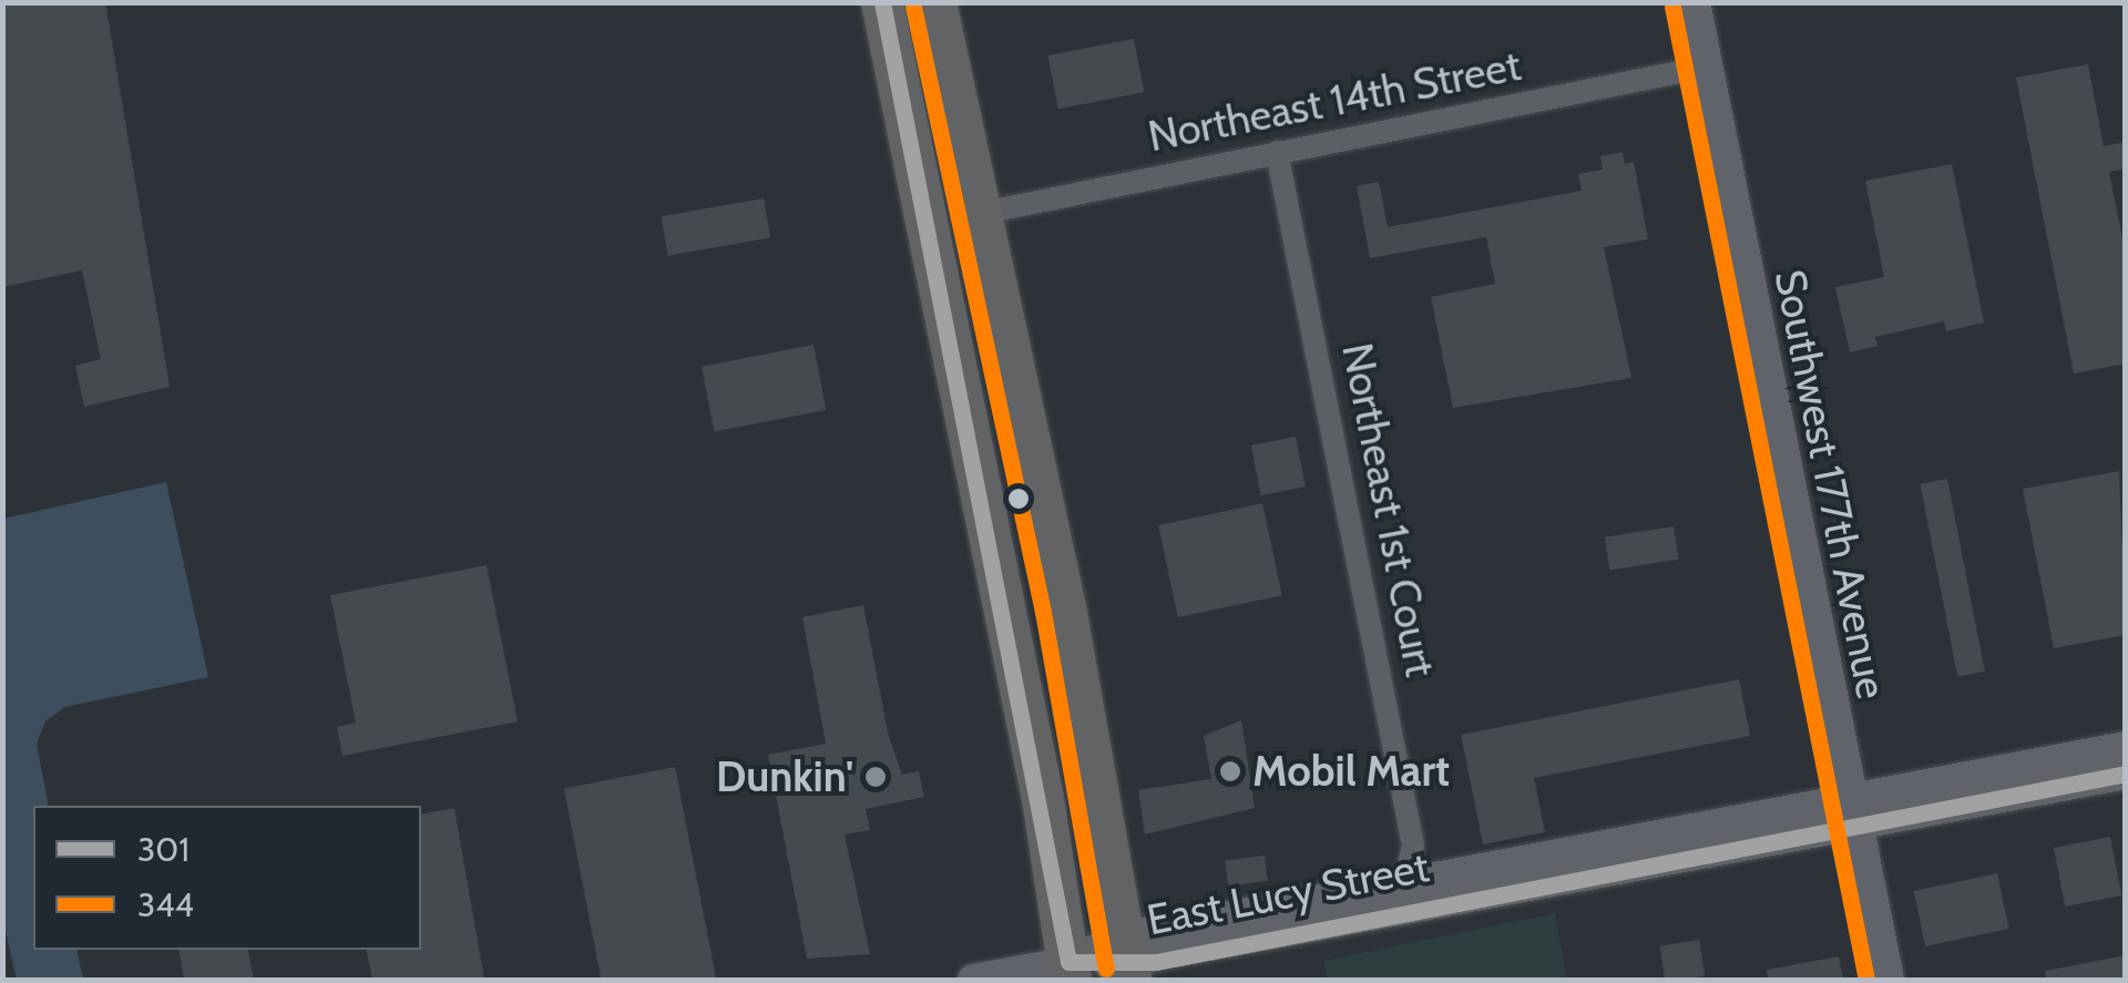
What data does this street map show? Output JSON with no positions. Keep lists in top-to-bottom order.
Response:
{
  "streets": {
    "street": [
      "Northeast 14th Street",
      "Southwest 177th Avenue",
      "Northeast 1st Court",
      "East Lucy Street"
    ]
  },
  "crossings": [
    ["Northeast 14th Street", "Southwest 177th Avenue"],
    ["Northeast 14th Street", "Northeast 1st Court"],
    ["Southwest 177th Avenue", "East Lucy Street"],
    ["Northeast 1st Court", "East Lucy Street"]
  ],
  "places": ["Mobil Mart", "Dunkin'"],
  "lines": ["transit line 301", "transit line 344"],
  "legend": ["301", "344"]
}
